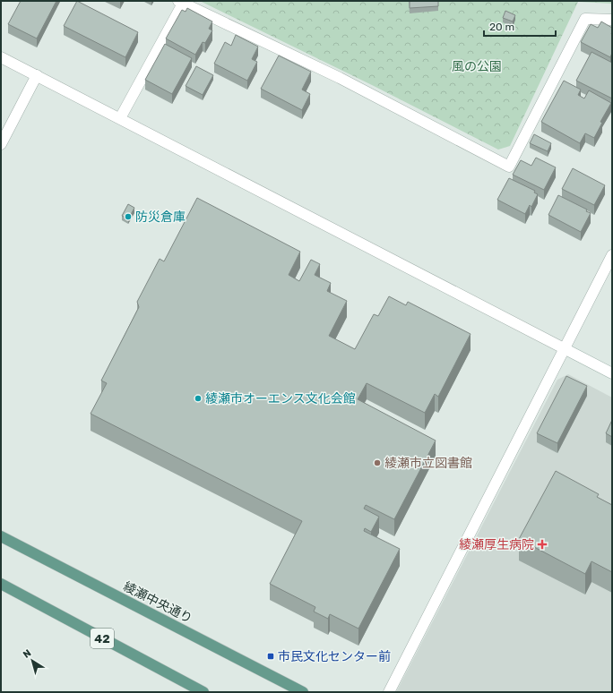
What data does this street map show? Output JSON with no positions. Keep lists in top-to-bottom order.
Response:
{
  "streets": {
    "main road": ["綾瀬中央通り", "42"]
  },
  "parks": ["風の公園"],
  "places": {
    "other": ["防災倉庫", "綾瀬市オーエンス文化会館", "綾瀬市立図書館"],
    "health": ["綾瀬厚生病院"],
    "transit": ["市民文化センター前"]
  },
  "scale_bar": "20 m",
  "north": "top left"
}
